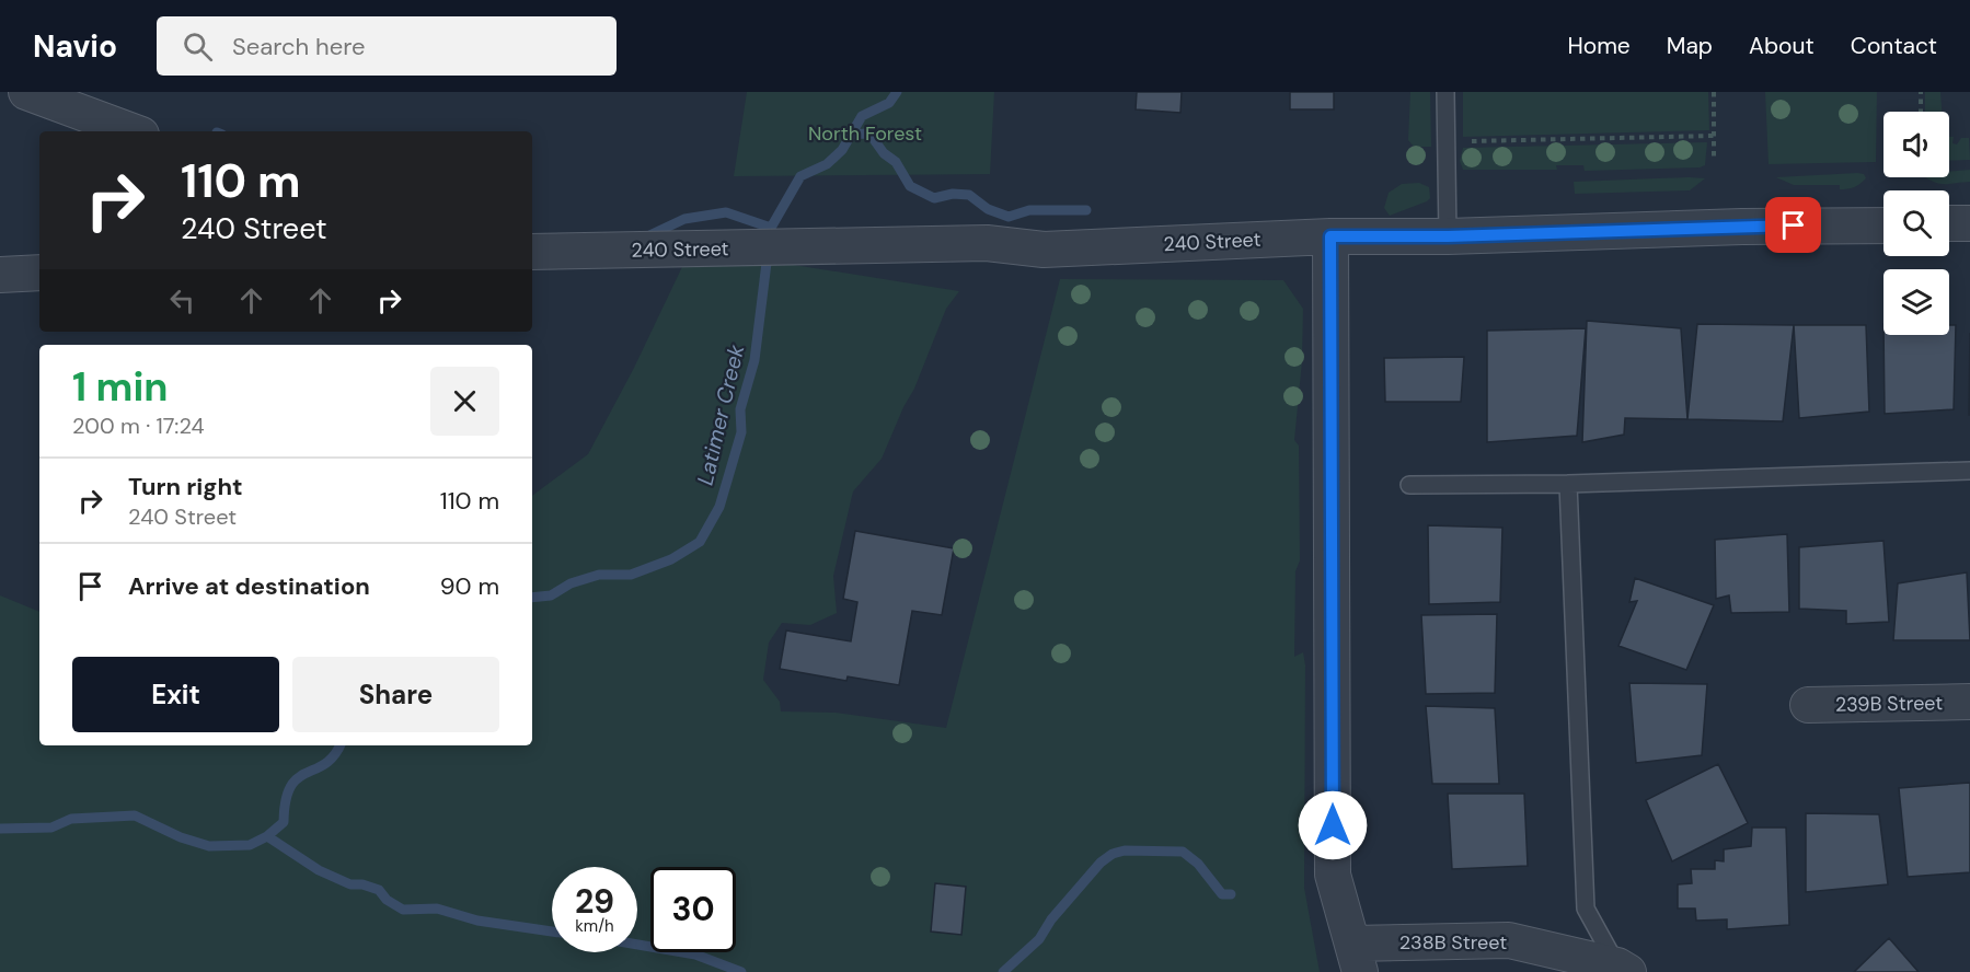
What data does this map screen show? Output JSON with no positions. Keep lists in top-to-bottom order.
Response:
{
  "streets": {
    "street": ["240 Street", "239B Street", "238B Street"]
  },
  "water": ["Latimer Creek"],
  "parks": ["North Forest"],
  "page": {
    "header": "Navio",
    "search": "Search here",
    "nav": [
      "Home",
      "Map",
      "About",
      "Contact"
    ],
    "turn": ["110 m", "240 Street"],
    "heading": ["1 min", "200 m · 17:24"],
    "list": [
      {
        "name": "Turn right",
        "note": "240 Street",
        "value": "110 m"
      },
      {
        "name": "Arrive at destination",
        "value": "90 m"
      }
    ],
    "buttons": ["Exit", "Share"],
    "speed": "29 km/h",
    "limit": "30"
  }
}
